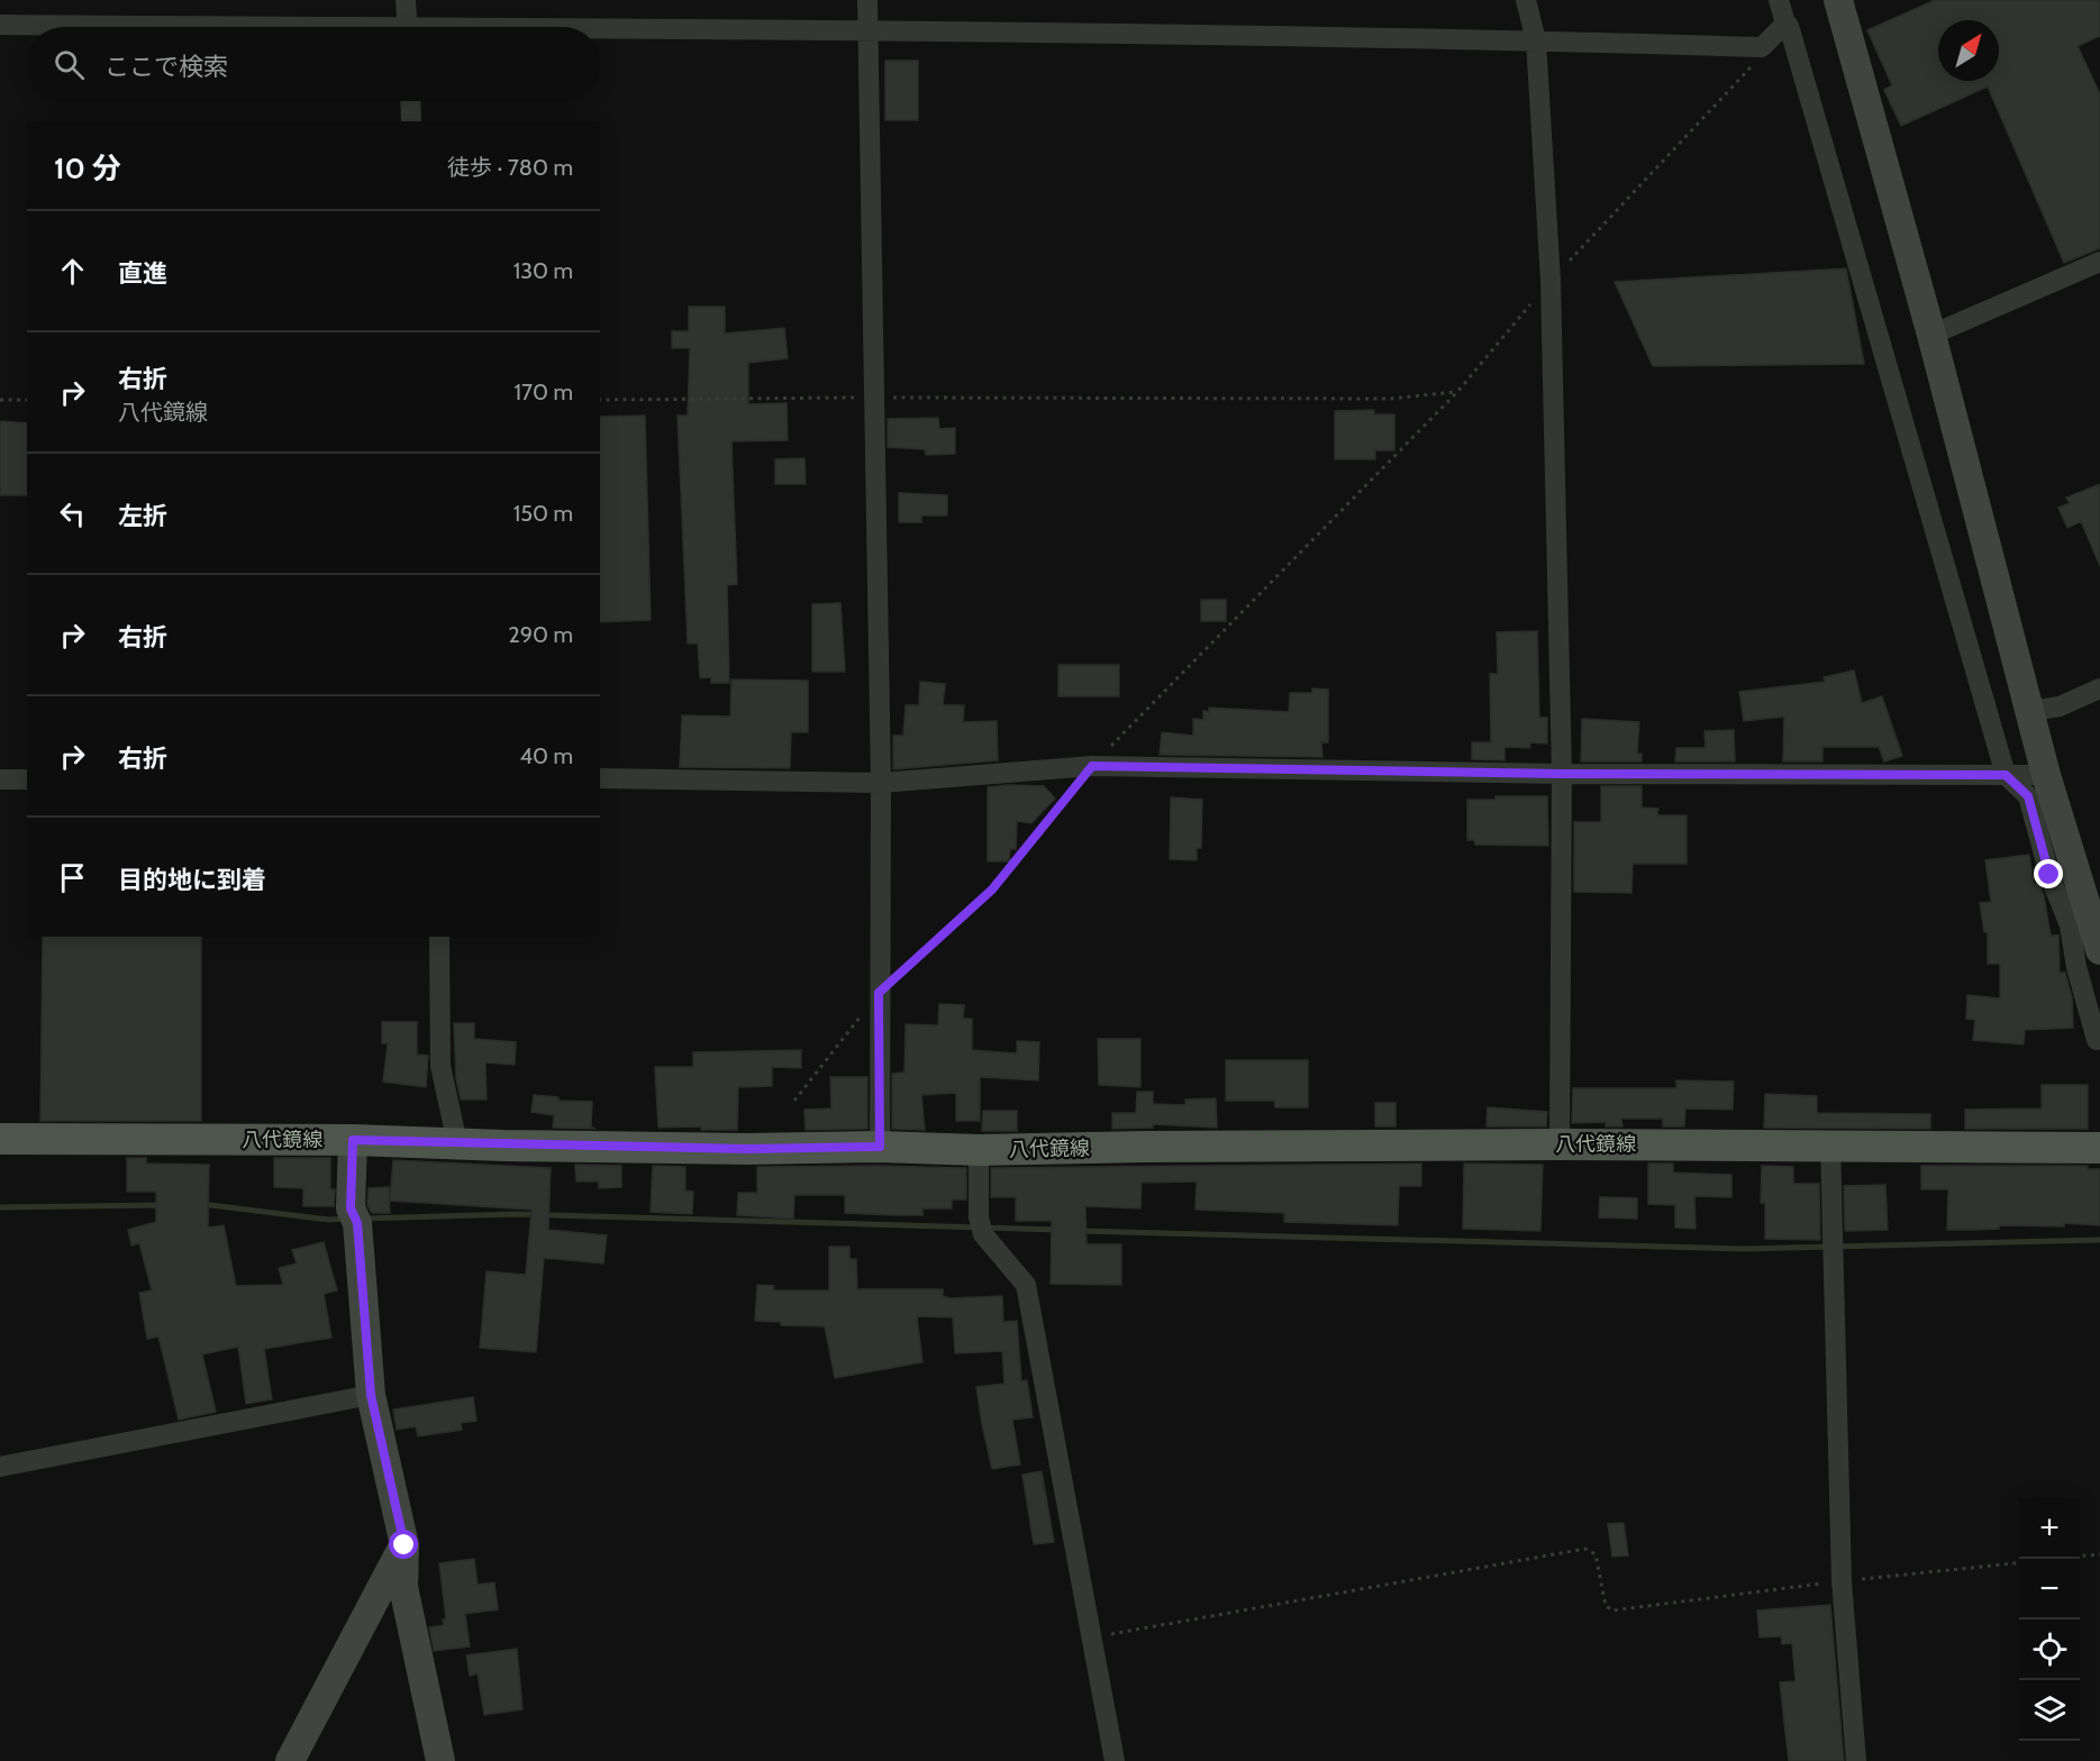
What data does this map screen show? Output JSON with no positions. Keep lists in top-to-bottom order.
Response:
{
  "streets": {
    "main road": ["八代鏡線"]
  },
  "north": "top right",
  "page": {
    "search": "ここで検索",
    "heading": ["10 分", "徒歩 · 780 m"],
    "list": [
      ["直進", "130 m"],
      ["右折", "八代鏡線", "170 m"],
      ["左折", "150 m"],
      ["右折", "290 m"],
      ["右折", "40 m"],
      "目的地に到着"
    ],
    "map_buttons": ["+", "−"]
  }
}
